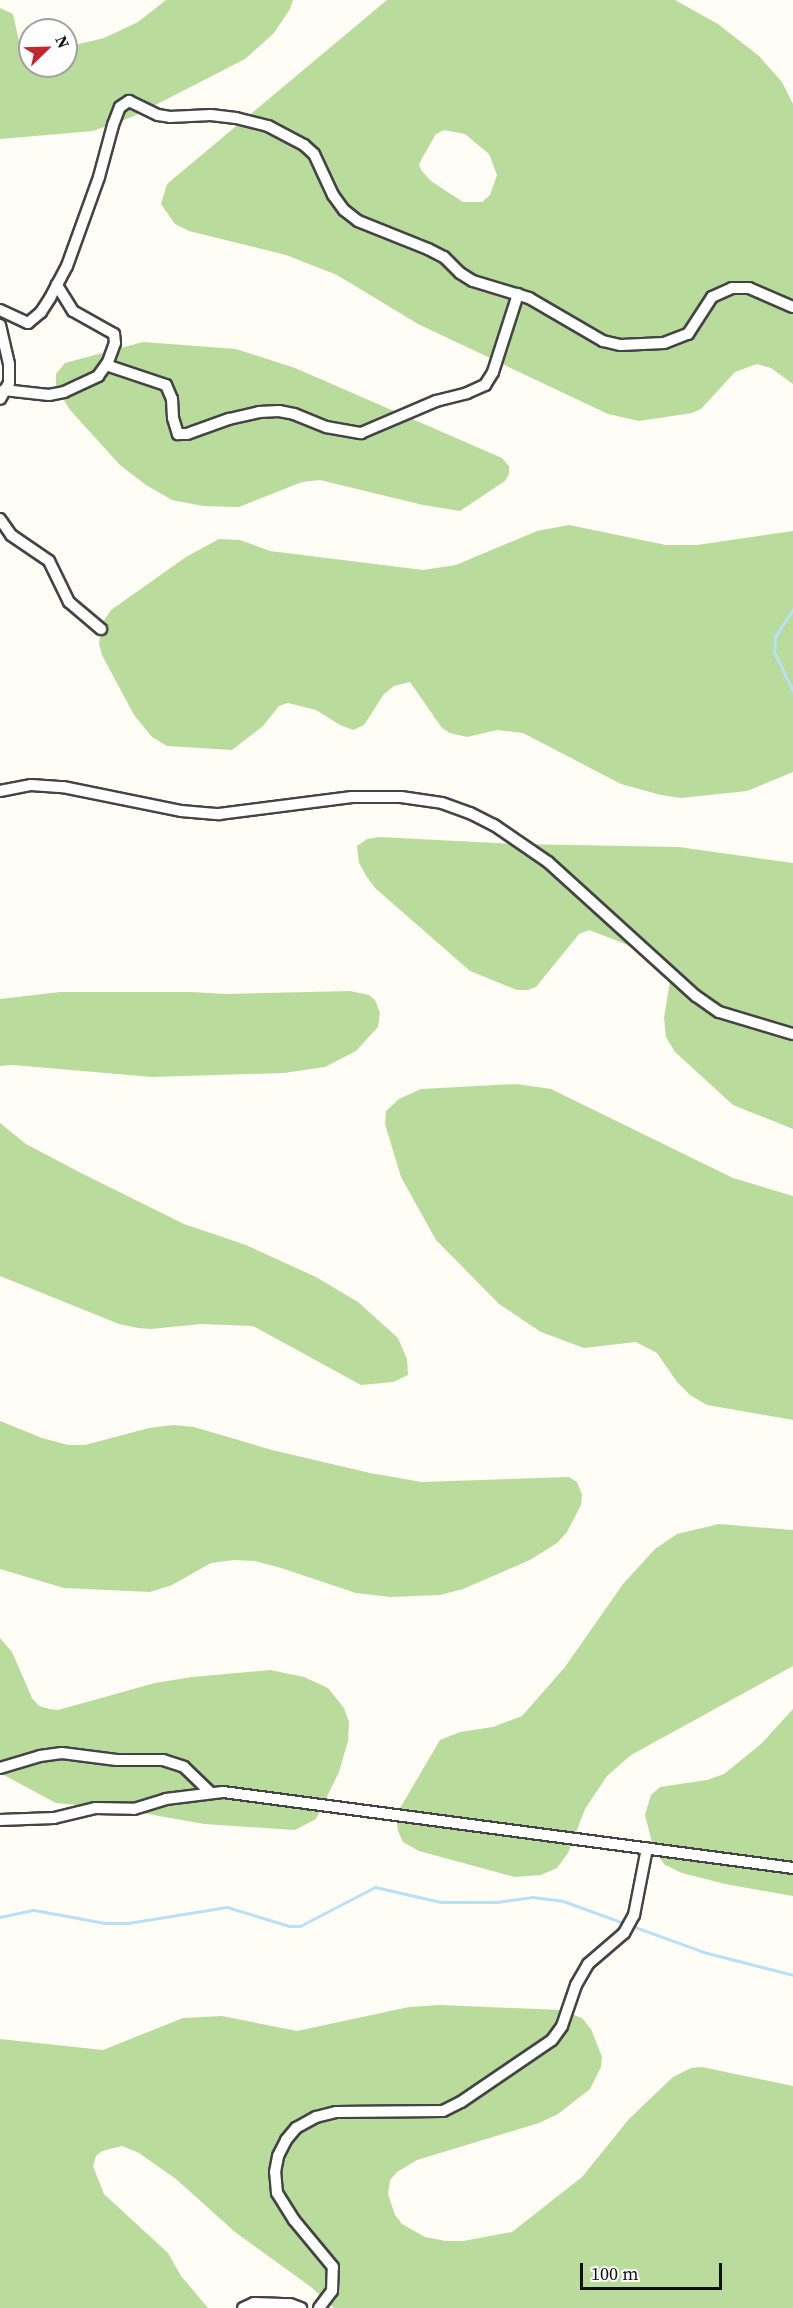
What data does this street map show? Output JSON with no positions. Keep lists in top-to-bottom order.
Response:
{
  "scale_bar": "100 m",
  "north": "top right"
}
